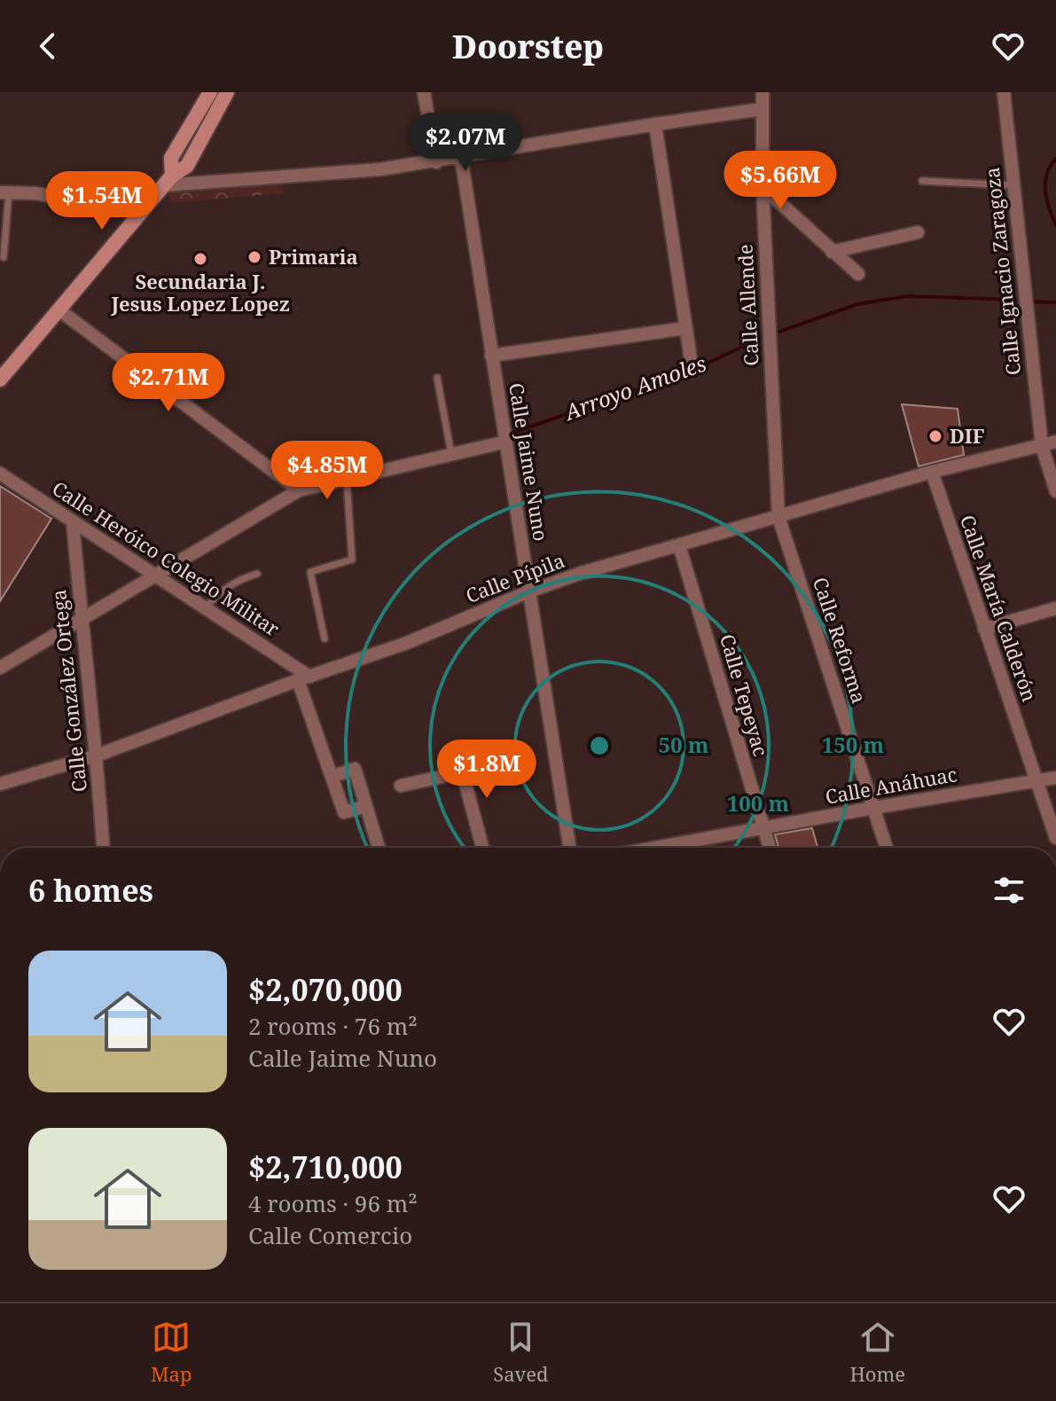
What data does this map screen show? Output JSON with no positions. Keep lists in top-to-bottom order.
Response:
{
  "streets": {
    "street": [
      "Calle Ignacio Zaragoza",
      "Calle Allende",
      "Calle Jaime Nuno",
      "Calle Heróico Colegio Militar",
      "Calle Pípila",
      "Calle María Calderón",
      "Calle Reforma",
      "Calle González Ortega",
      "Calle Tepeyac",
      "Calle Anáhuac"
    ]
  },
  "crossings": [
    ["Calle Ignacio Zaragoza", "Calle Pípila"],
    ["Calle Allende", "Calle Pípila"],
    ["Calle Allende", "Calle Reforma"],
    ["Calle Jaime Nuno", "Calle Pípila"],
    ["Calle Heróico Colegio Militar", "Calle Pípila"],
    ["Calle Heróico Colegio Militar", "Calle González Ortega"],
    ["Calle Pípila", "Calle María Calderón"],
    ["Calle Pípila", "Calle Reforma"],
    ["Calle Pípila", "Calle González Ortega"],
    ["Calle Pípila", "Calle Tepeyac"],
    ["Calle María Calderón", "Calle Anáhuac"],
    ["Calle Reforma", "Calle Anáhuac"],
    ["Calle Tepeyac", "Calle Anáhuac"]
  ],
  "water": ["Arroyo Amoles"],
  "places": ["Primaria", "Secundaria J. Jesus Lopez Lopez", "DIF"],
  "page": {
    "header": "Doorstep",
    "price": [
      "$2.07M",
      "$5.66M",
      "$1.54M",
      "$2.71M",
      "$4.85M",
      "$1.8M"
    ],
    "heading": "6 homes",
    "list": [
      {
        "name": "$2,070,000",
        "note": "2 rooms · 76 m² · Calle Jaime Nuno"
      },
      {
        "name": "$2,710,000",
        "note": "4 rooms · 96 m² · Calle Comercio"
      }
    ],
    "tabs": ["Map", "Saved", "Home"]
  },
  "rings": ["50 m", "150 m", "100 m"]
}
